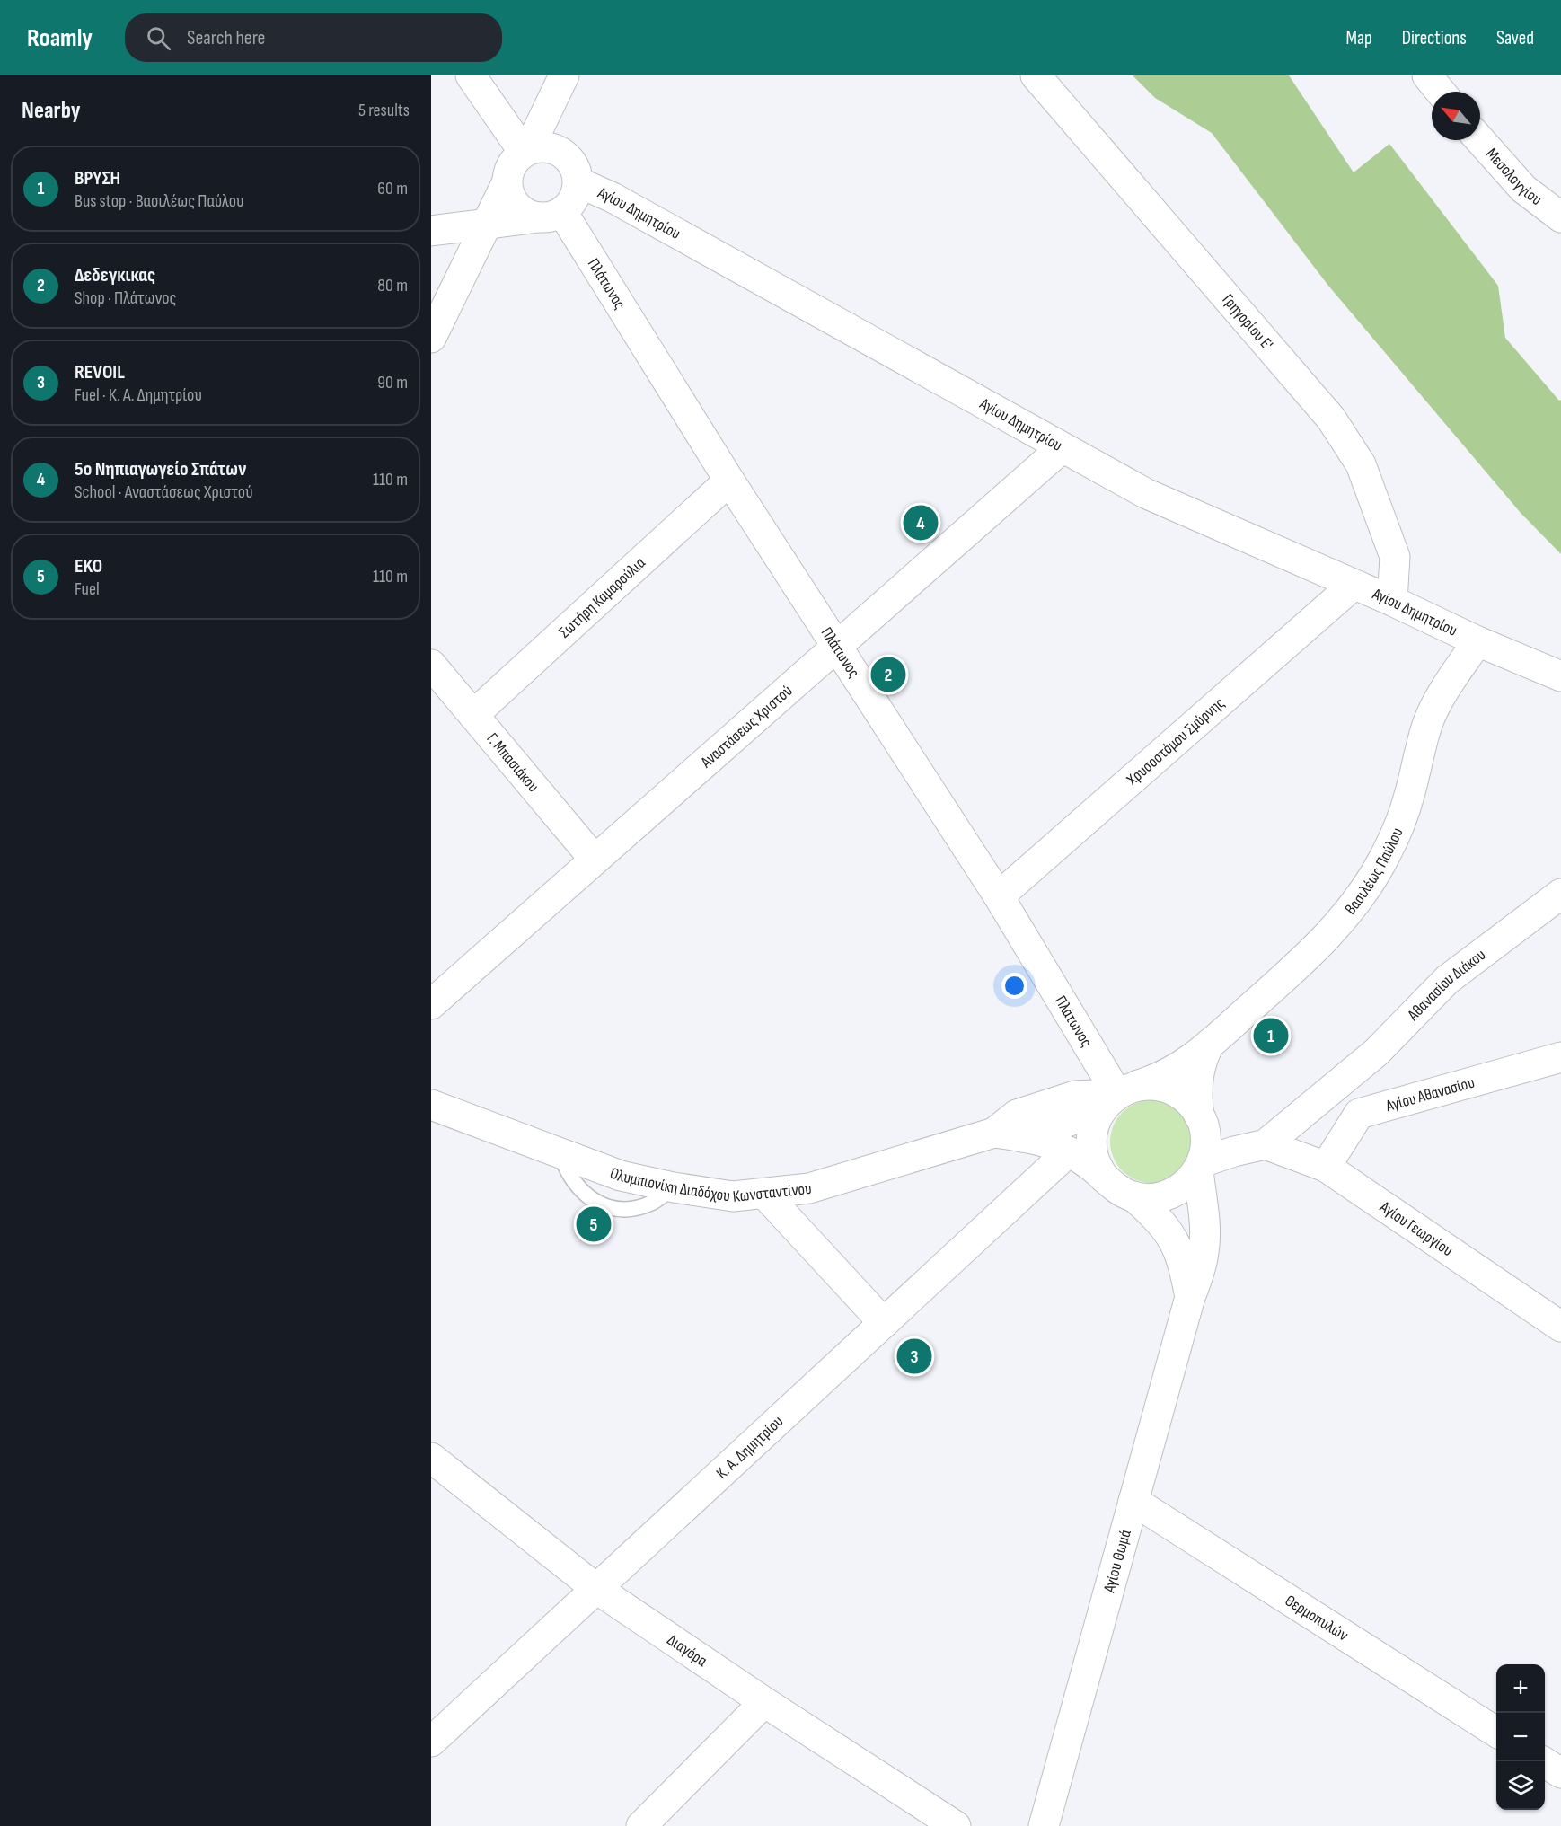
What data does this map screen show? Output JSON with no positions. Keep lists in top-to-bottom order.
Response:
{
  "streets": {
    "street": [
      "Μεσολογγίου",
      "Αγίου Δημητρίου",
      "Πλάτωνος",
      "Γρηγορίου Ε'",
      "Σωτήρη Καμαρούλια",
      "Αναστάσεως Χριστού",
      "Χρυσοστόμου Σμύρνης",
      "Γ. Μπασιάκου",
      "Βασιλέως Παύλου",
      "Αθανασίου Διάκου",
      "Αγίου Αθανασίου",
      "Ολυμπιονίκη Διαδόχου Κωνσταντίνου",
      "Αγίου Γεωργίου",
      "Κ. Α. Δημητρίου",
      "Αγίου Θωμά",
      "Θερμοπυλών",
      "Διαγόρα"
    ]
  },
  "crossings": [
    ["Αγίου Δημητρίου", "Πλάτωνος"],
    ["Αγίου Δημητρίου", "Γρηγορίου Ε'"],
    ["Αγίου Δημητρίου", "Αναστάσεως Χριστού"],
    ["Αγίου Δημητρίου", "Χρυσοστόμου Σμύρνης"],
    ["Αγίου Δημητρίου", "Βασιλέως Παύλου"],
    ["Πλάτωνος", "Σωτήρη Καμαρούλια"],
    ["Πλάτωνος", "Αναστάσεως Χριστού"],
    ["Πλάτωνος", "Χρυσοστόμου Σμύρνης"],
    ["Πλάτωνος", "Βασιλέως Παύλου"],
    ["Πλάτωνος", "Αθανασίου Διάκου"],
    ["Πλάτωνος", "Ολυμπιονίκη Διαδόχου Κωνσταντίνου"],
    ["Πλάτωνος", "Αγίου Θωμά"],
    ["Σωτήρη Καμαρούλια", "Γ. Μπασιάκου"],
    ["Αναστάσεως Χριστού", "Γ. Μπασιάκου"],
    ["Βασιλέως Παύλου", "Αθανασίου Διάκου"],
    ["Βασιλέως Παύλου", "Ολυμπιονίκη Διαδόχου Κωνσταντίνου"],
    ["Βασιλέως Παύλου", "Αγίου Θωμά"],
    ["Αθανασίου Διάκου", "Ολυμπιονίκη Διαδόχου Κωνσταντίνου"],
    ["Αθανασίου Διάκου", "Αγίου Γεωργίου"],
    ["Αθανασίου Διάκου", "Αγίου Θωμά"],
    ["Ολυμπιονίκη Διαδόχου Κωνσταντίνου", "Αγίου Θωμά"],
    ["Κ. Α. Δημητρίου", "Διαγόρα"],
    ["Αγίου Θωμά", "Θερμοπυλών"]
  ],
  "north": "top left",
  "page": {
    "header": "Roamly",
    "search": "Search here",
    "nav": ["Map", "Directions", "Saved"],
    "heading": ["Nearby", "5 results"],
    "list": [
      {
        "mark": "1",
        "name": "ΒΡΥΣΗ",
        "note": "Bus stop · Βασιλέως Παύλου",
        "value": "60 m"
      },
      {
        "mark": "2",
        "name": "Δεδεγκικας",
        "note": "Shop · Πλάτωνος",
        "value": "80 m"
      },
      {
        "mark": "3",
        "name": "REVOIL",
        "note": "Fuel · Κ. Α. Δημητρίου",
        "value": "90 m"
      },
      {
        "mark": "4",
        "name": "5ο Νηπιαγωγείο Σπάτων",
        "note": "School · Αναστάσεως Χριστού",
        "value": "110 m"
      },
      {
        "mark": "5",
        "name": "EKO",
        "note": "Fuel",
        "value": "110 m"
      }
    ],
    "pins": [
      "4",
      "2",
      "1",
      "5",
      "3"
    ],
    "map_buttons": ["+", "−"]
  }
}
